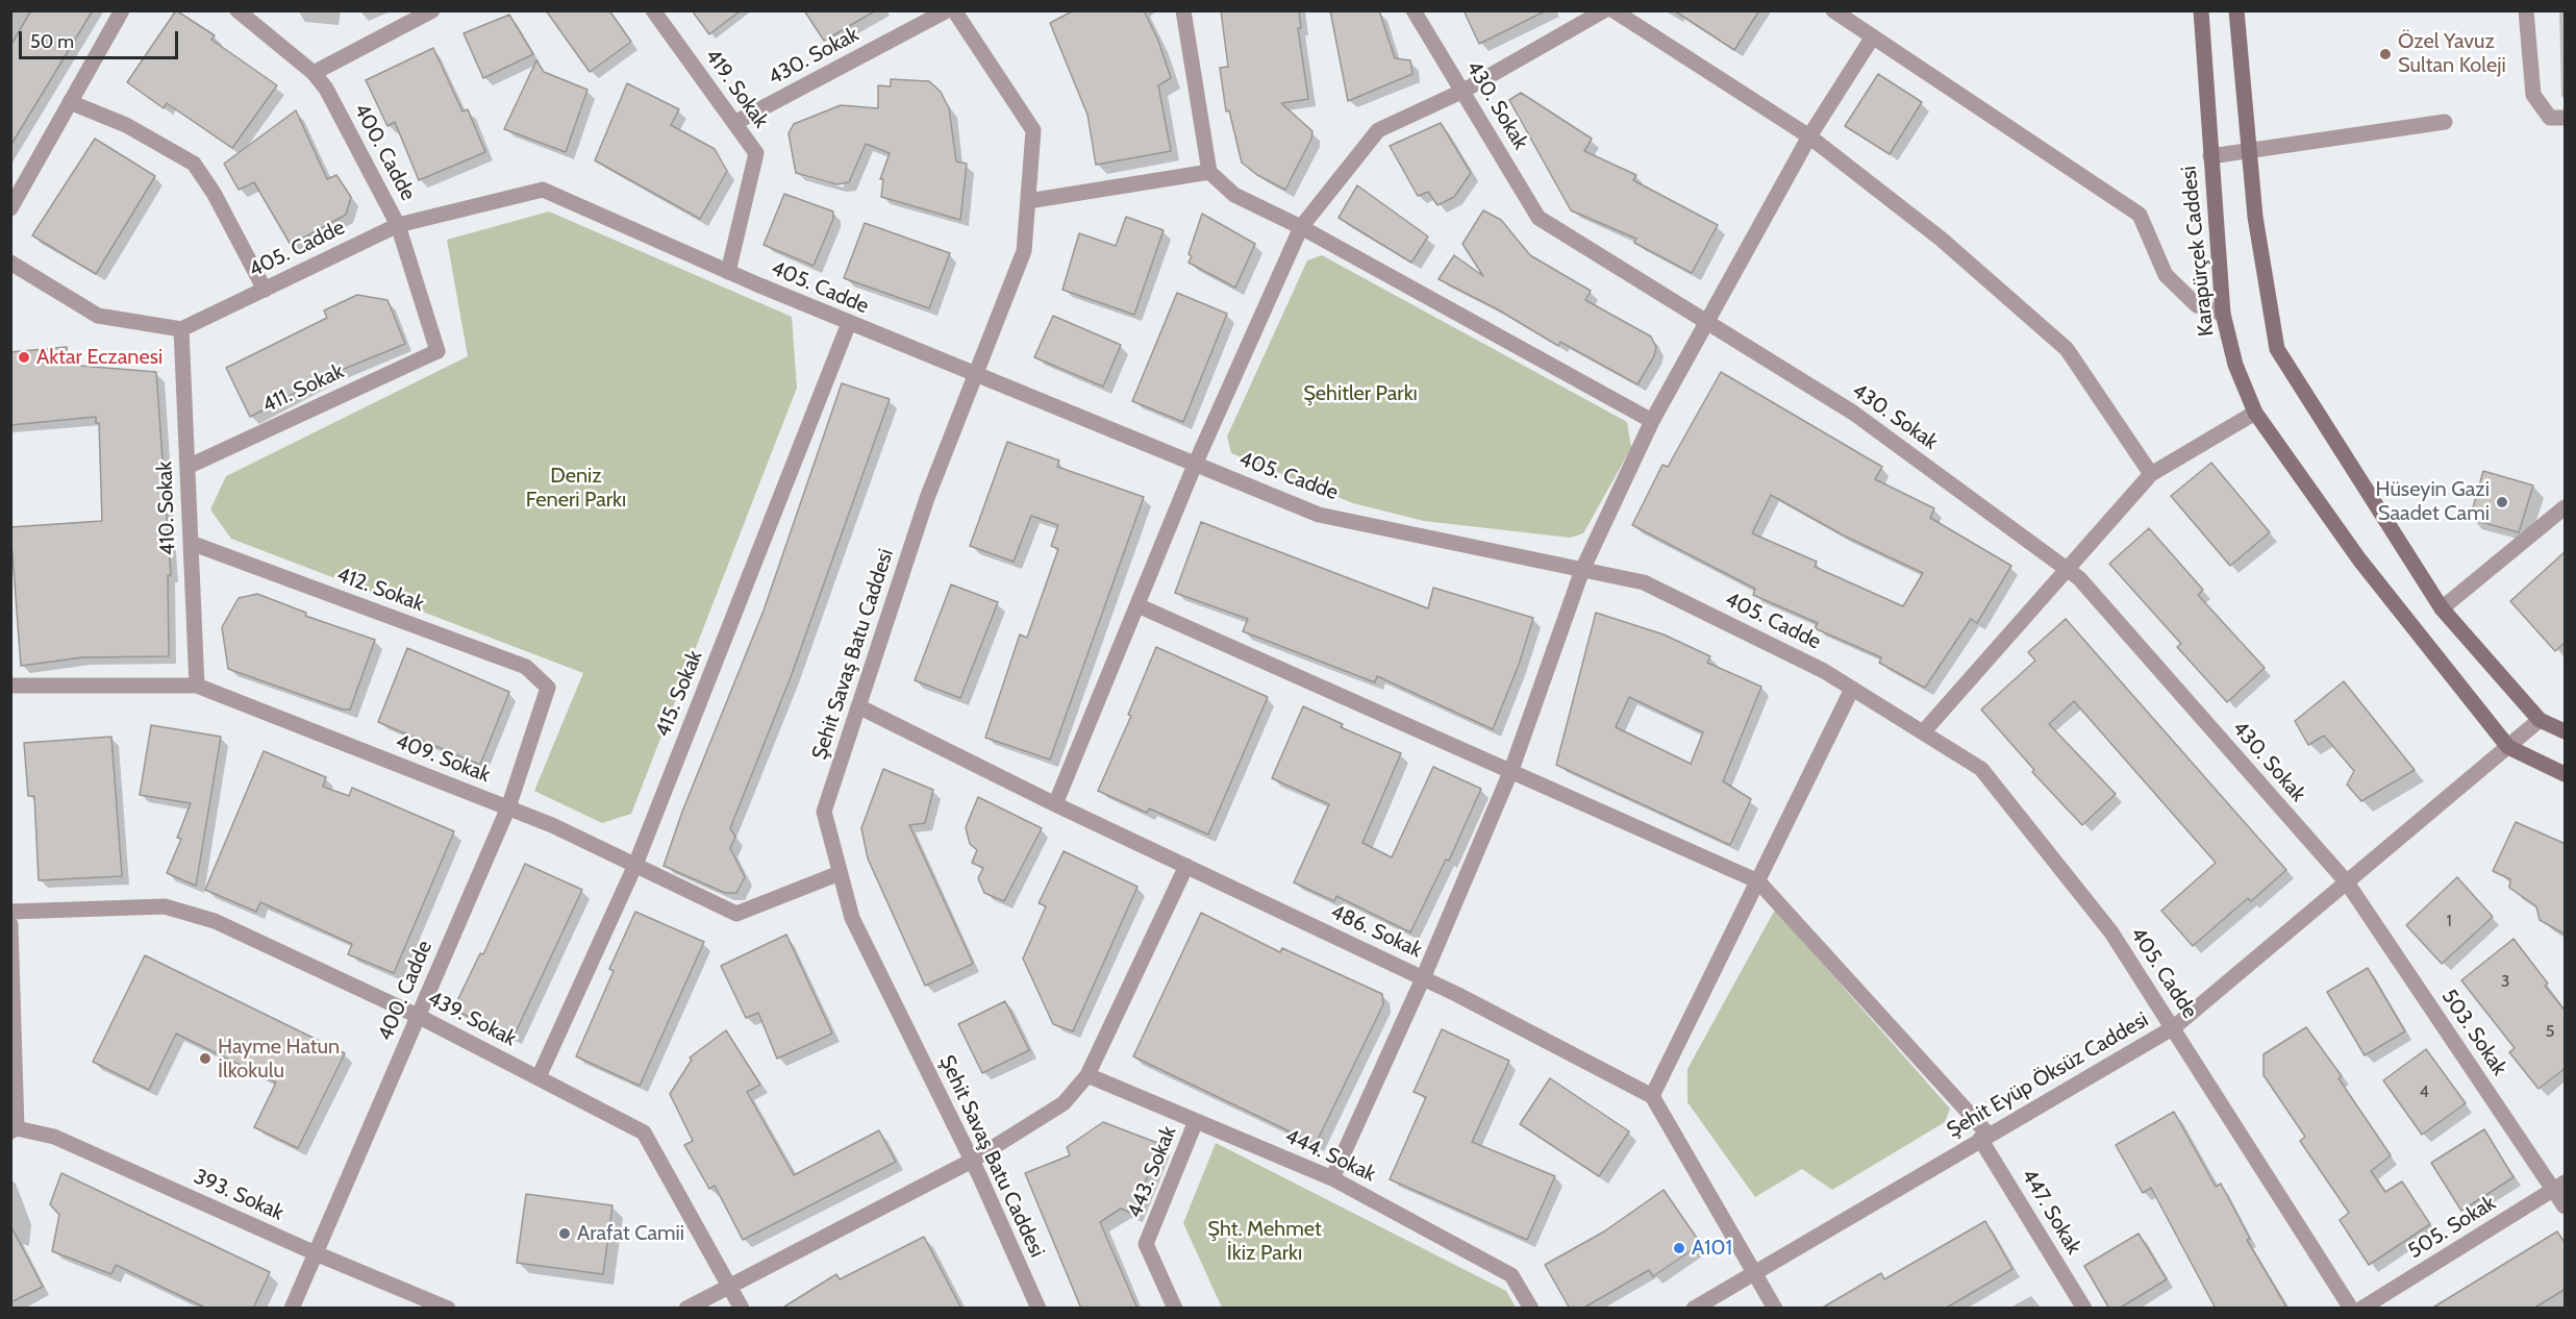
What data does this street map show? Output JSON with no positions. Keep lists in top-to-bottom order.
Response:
{
  "streets": {
    "main road": ["Karapürçek Caddesi"],
    "street": [
      "430. Sokak",
      "419. Sokak",
      "400. Cadde",
      "405. Cadde",
      "411. Sokak",
      "410. Sokak",
      "412. Sokak",
      "Şehit Savaş Batu Caddesi",
      "415. Sokak",
      "409. Sokak",
      "486. Sokak",
      "439. Sokak",
      "503. Sokak",
      "Şehit Eyüp Öksüz Caddesi",
      "444. Sokak",
      "443. Sokak",
      "393. Sokak",
      "447. Sokak",
      "505. Sokak"
    ]
  },
  "crossings": [
    ["430. Sokak", "419. Sokak"],
    ["430. Sokak", "503. Sokak"],
    ["430. Sokak", "Şehit Eyüp Öksüz Caddesi"],
    ["419. Sokak", "405. Cadde"],
    ["400. Cadde", "405. Cadde"],
    ["400. Cadde", "411. Sokak"],
    ["400. Cadde", "412. Sokak"],
    ["400. Cadde", "409. Sokak"],
    ["400. Cadde", "439. Sokak"],
    ["400. Cadde", "393. Sokak"],
    ["405. Cadde", "410. Sokak"],
    ["405. Cadde", "Şehit Savaş Batu Caddesi"],
    ["405. Cadde", "415. Sokak"],
    ["405. Cadde", "Şehit Eyüp Öksüz Caddesi"],
    ["Karapürçek Caddesi", "Şehit Eyüp Öksüz Caddesi"],
    ["411. Sokak", "410. Sokak"],
    ["410. Sokak", "412. Sokak"],
    ["410. Sokak", "409. Sokak"],
    ["Şehit Savaş Batu Caddesi", "409. Sokak"],
    ["Şehit Savaş Batu Caddesi", "486. Sokak"],
    ["415. Sokak", "409. Sokak"],
    ["415. Sokak", "439. Sokak"],
    ["503. Sokak", "Şehit Eyüp Öksüz Caddesi"],
    ["503. Sokak", "505. Sokak"],
    ["Şehit Eyüp Öksüz Caddesi", "447. Sokak"],
    ["444. Sokak", "443. Sokak"]
  ],
  "parks": ["Şehitler Parkı", "Deniz Feneri Parkı", "Şht. Mehmet İkiz Parkı"],
  "places": [
    "Özel Yavuz Sultan Koleji",
    "Aktar Eczanesi",
    "Hüseyin Gazi Saadet Cami",
    "Hayme Hatun İlkokulu",
    "Arafat Camii",
    "A101"
  ],
  "house_numbers": [
    "1",
    "3",
    "5",
    "4"
  ],
  "scale_bar": "50 m"
}
